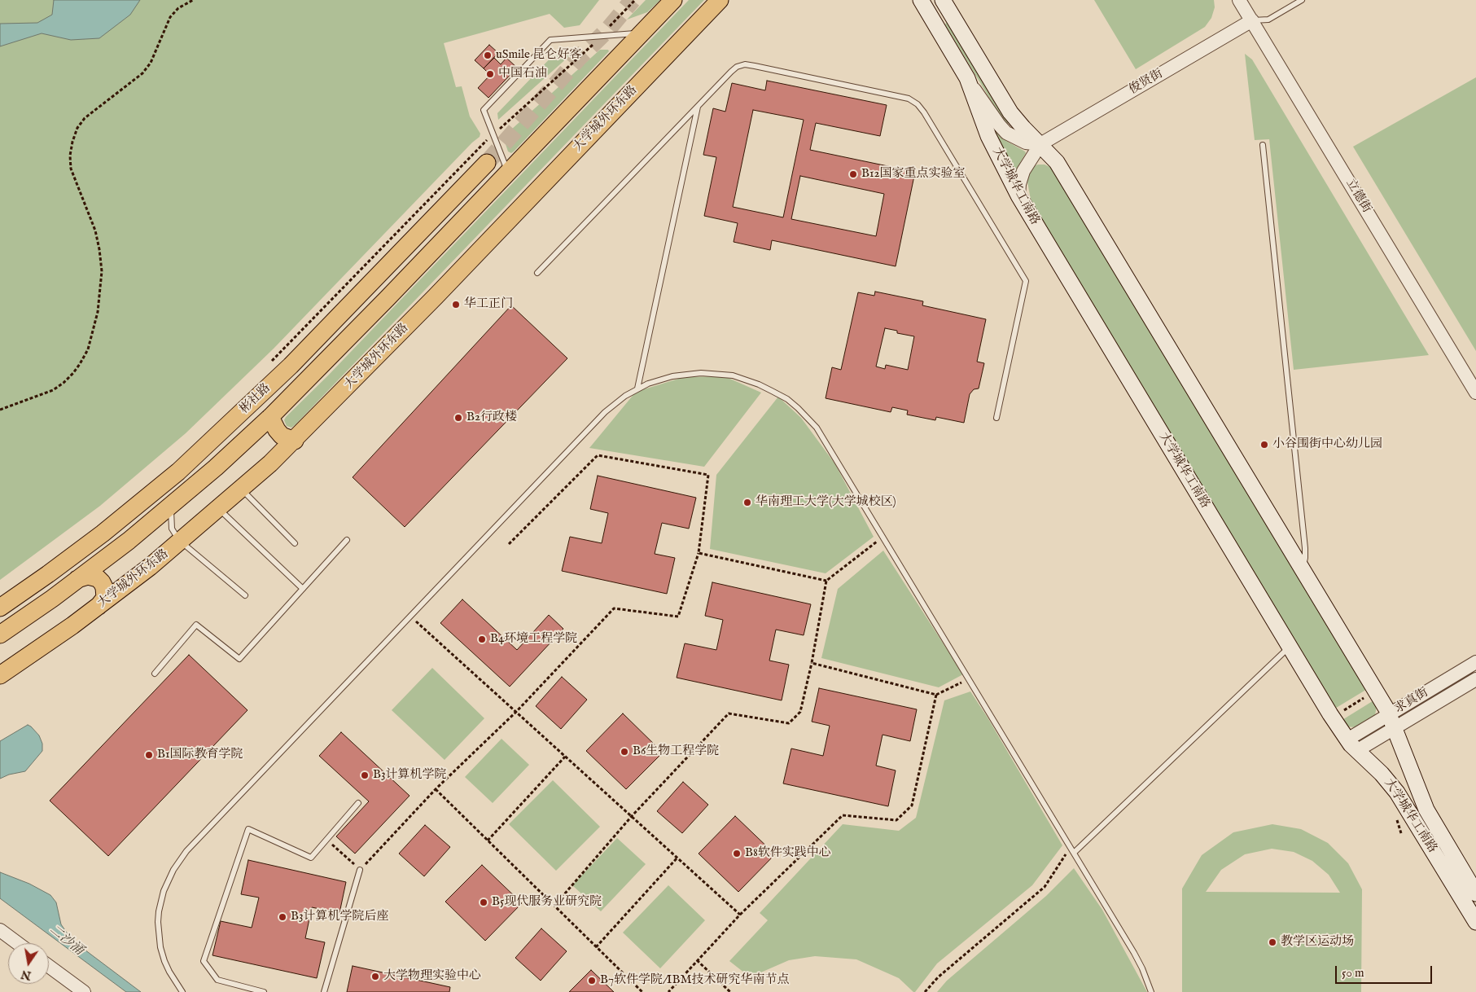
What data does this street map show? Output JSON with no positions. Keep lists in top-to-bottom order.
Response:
{
  "streets": {
    "main road": ["大学城外环东路", "大学城华工南路", "彬社路"],
    "street": ["俊贤街", "立德街", "求真街"]
  },
  "crossings": [
    ["俊贤街", "大学城华工南路"],
    ["俊贤街", "立德街"],
    ["大学城华工南路", "求真街"]
  ],
  "water": ["二沙涌"],
  "places": [
    "uSmile 昆仑好客",
    "中国石油",
    "B12国家重点实验室",
    "华工正门",
    "B2行政楼",
    "小谷围街中心幼儿园",
    "华南理工大学(大学城校区)",
    "B4环境工程学院",
    "B6生物工程学院",
    "B1国际教育学院",
    "B3计算机学院",
    "B8软件实践中心",
    "B5现代服务业研究院",
    "B3计算机学院后座",
    "教学区运动场",
    "大学物理实验中心",
    "B7软件学院/IBM技术研究华南节点"
  ],
  "scale_bar": "50 m",
  "north": "bottom"
}
